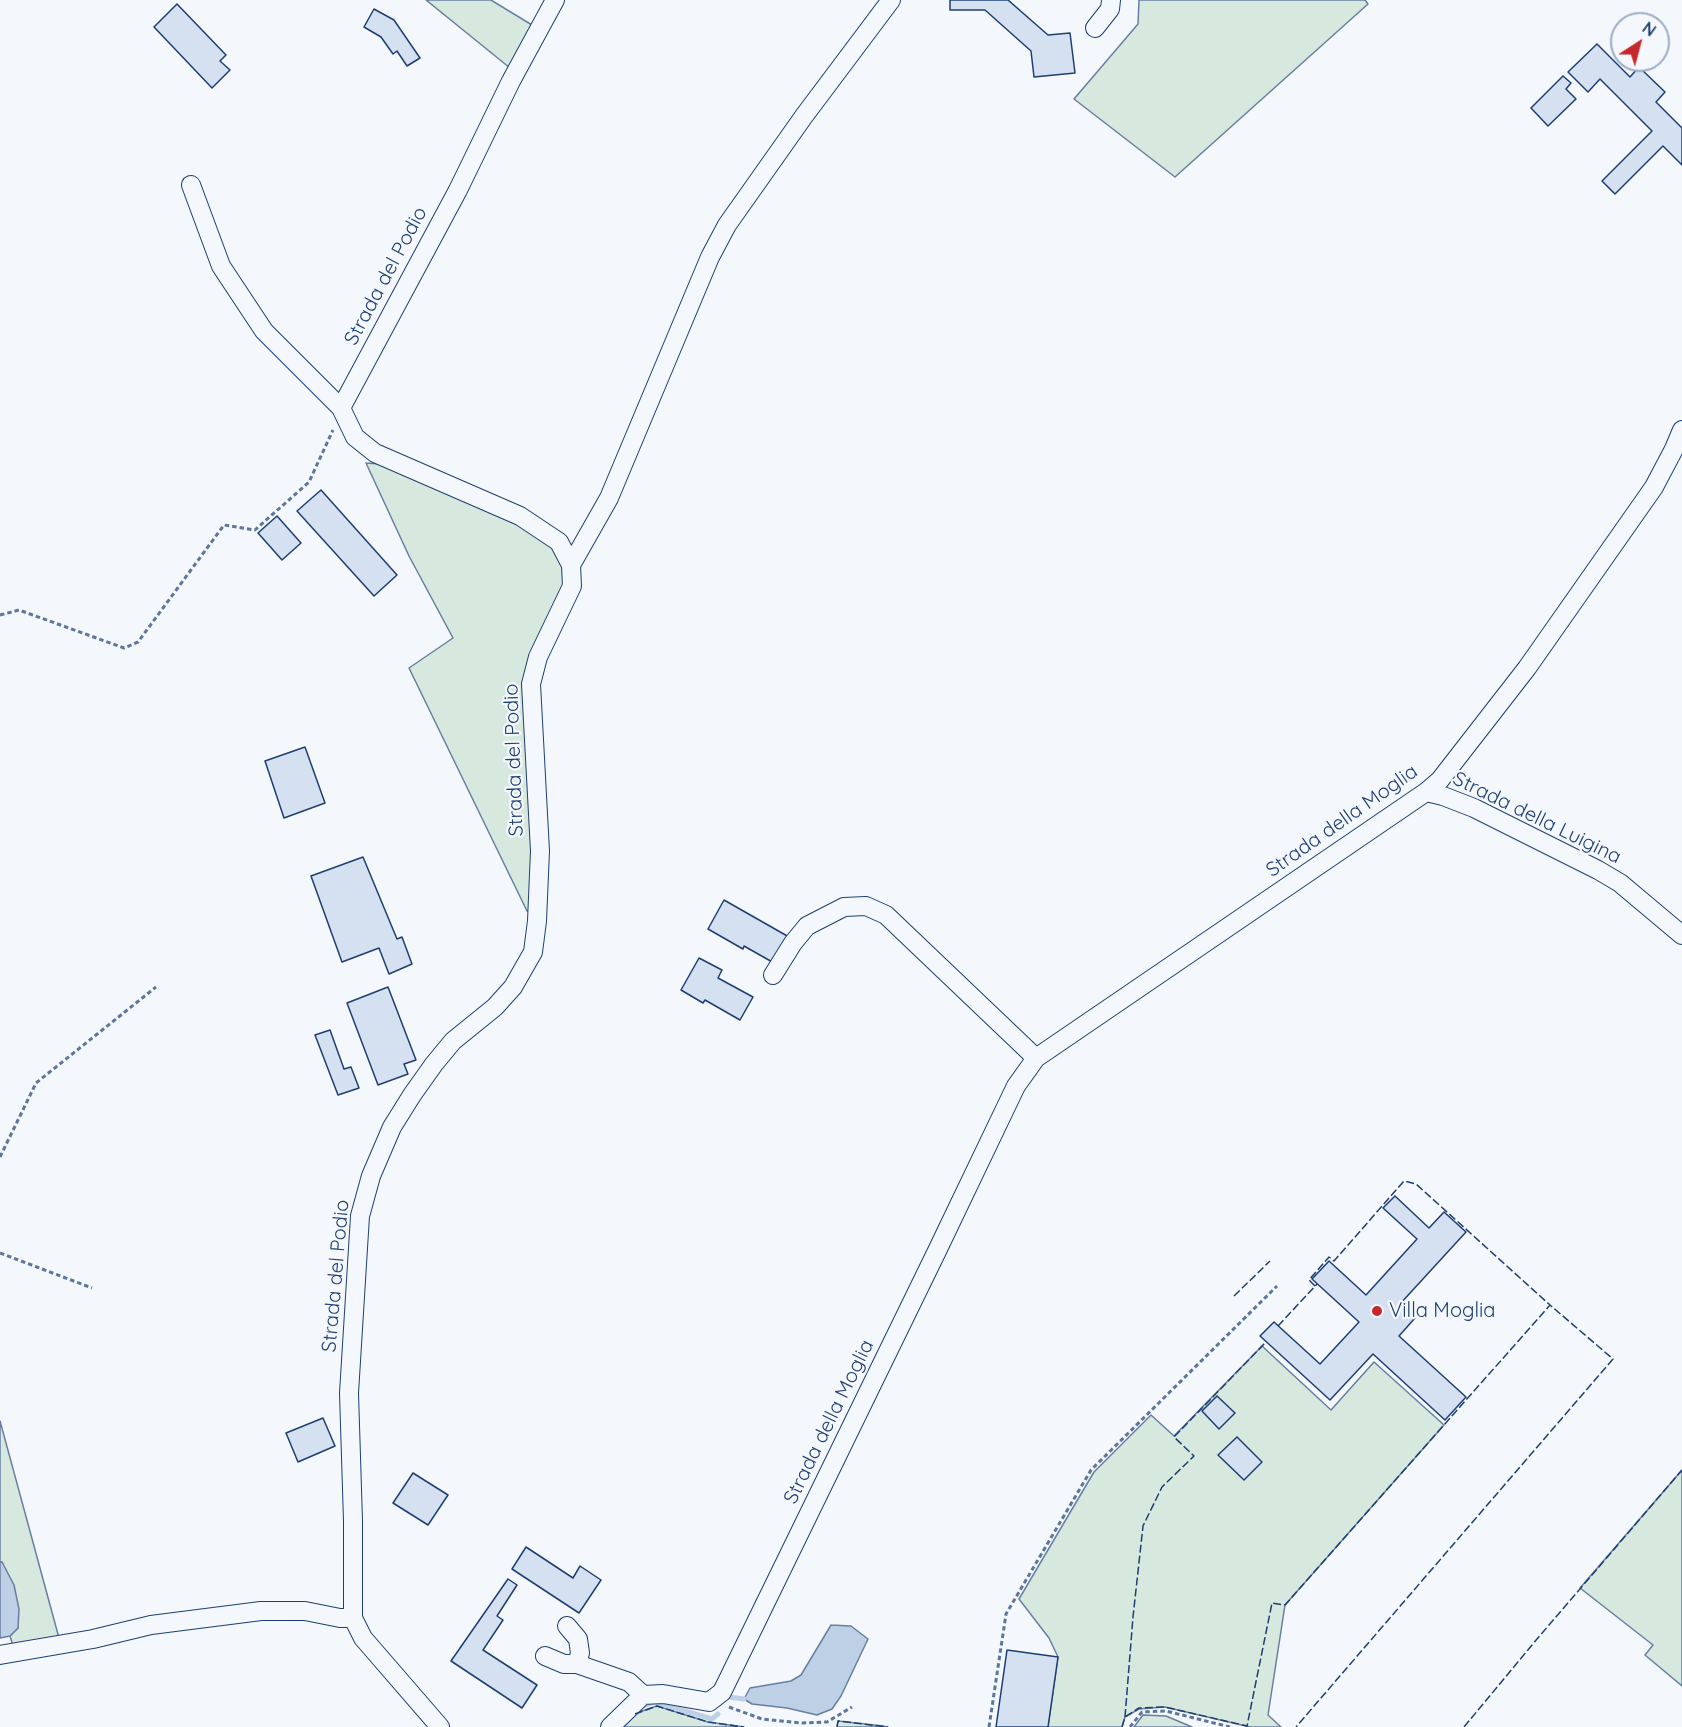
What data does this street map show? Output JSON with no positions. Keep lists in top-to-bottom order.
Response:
{
  "streets": {
    "street": ["Strada del Podio", "Strada della Luigina", "Strada della Moglia"]
  },
  "crossings": [
    ["Strada della Luigina", "Strada della Moglia"]
  ],
  "places": ["Villa Moglia"],
  "north": "top right"
}
